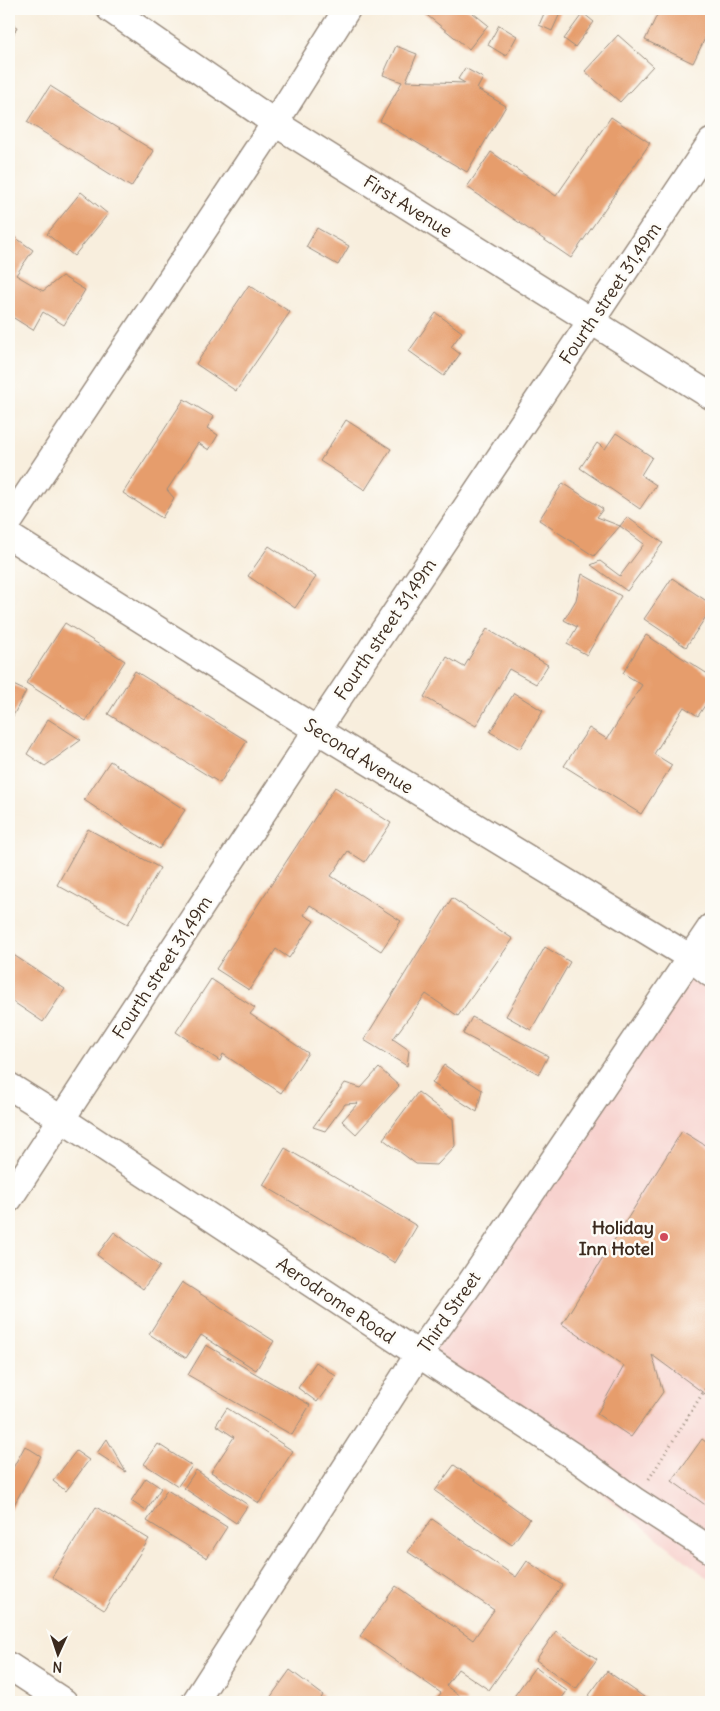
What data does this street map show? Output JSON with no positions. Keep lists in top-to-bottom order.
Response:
{
  "streets": {
    "street": [
      "First Avenue",
      "Fourth street 31,49m",
      "Second Avenue",
      "Aerodrome Road",
      "Third Street"
    ]
  },
  "crossings": [
    ["First Avenue", "Fourth street 31,49m"],
    ["Fourth street 31,49m", "Second Avenue"],
    ["Fourth street 31,49m", "Aerodrome Road"],
    ["Second Avenue", "Third Street"],
    ["Aerodrome Road", "Third Street"]
  ],
  "places": ["Holiday Inn Hotel"],
  "north": "bottom"
}
